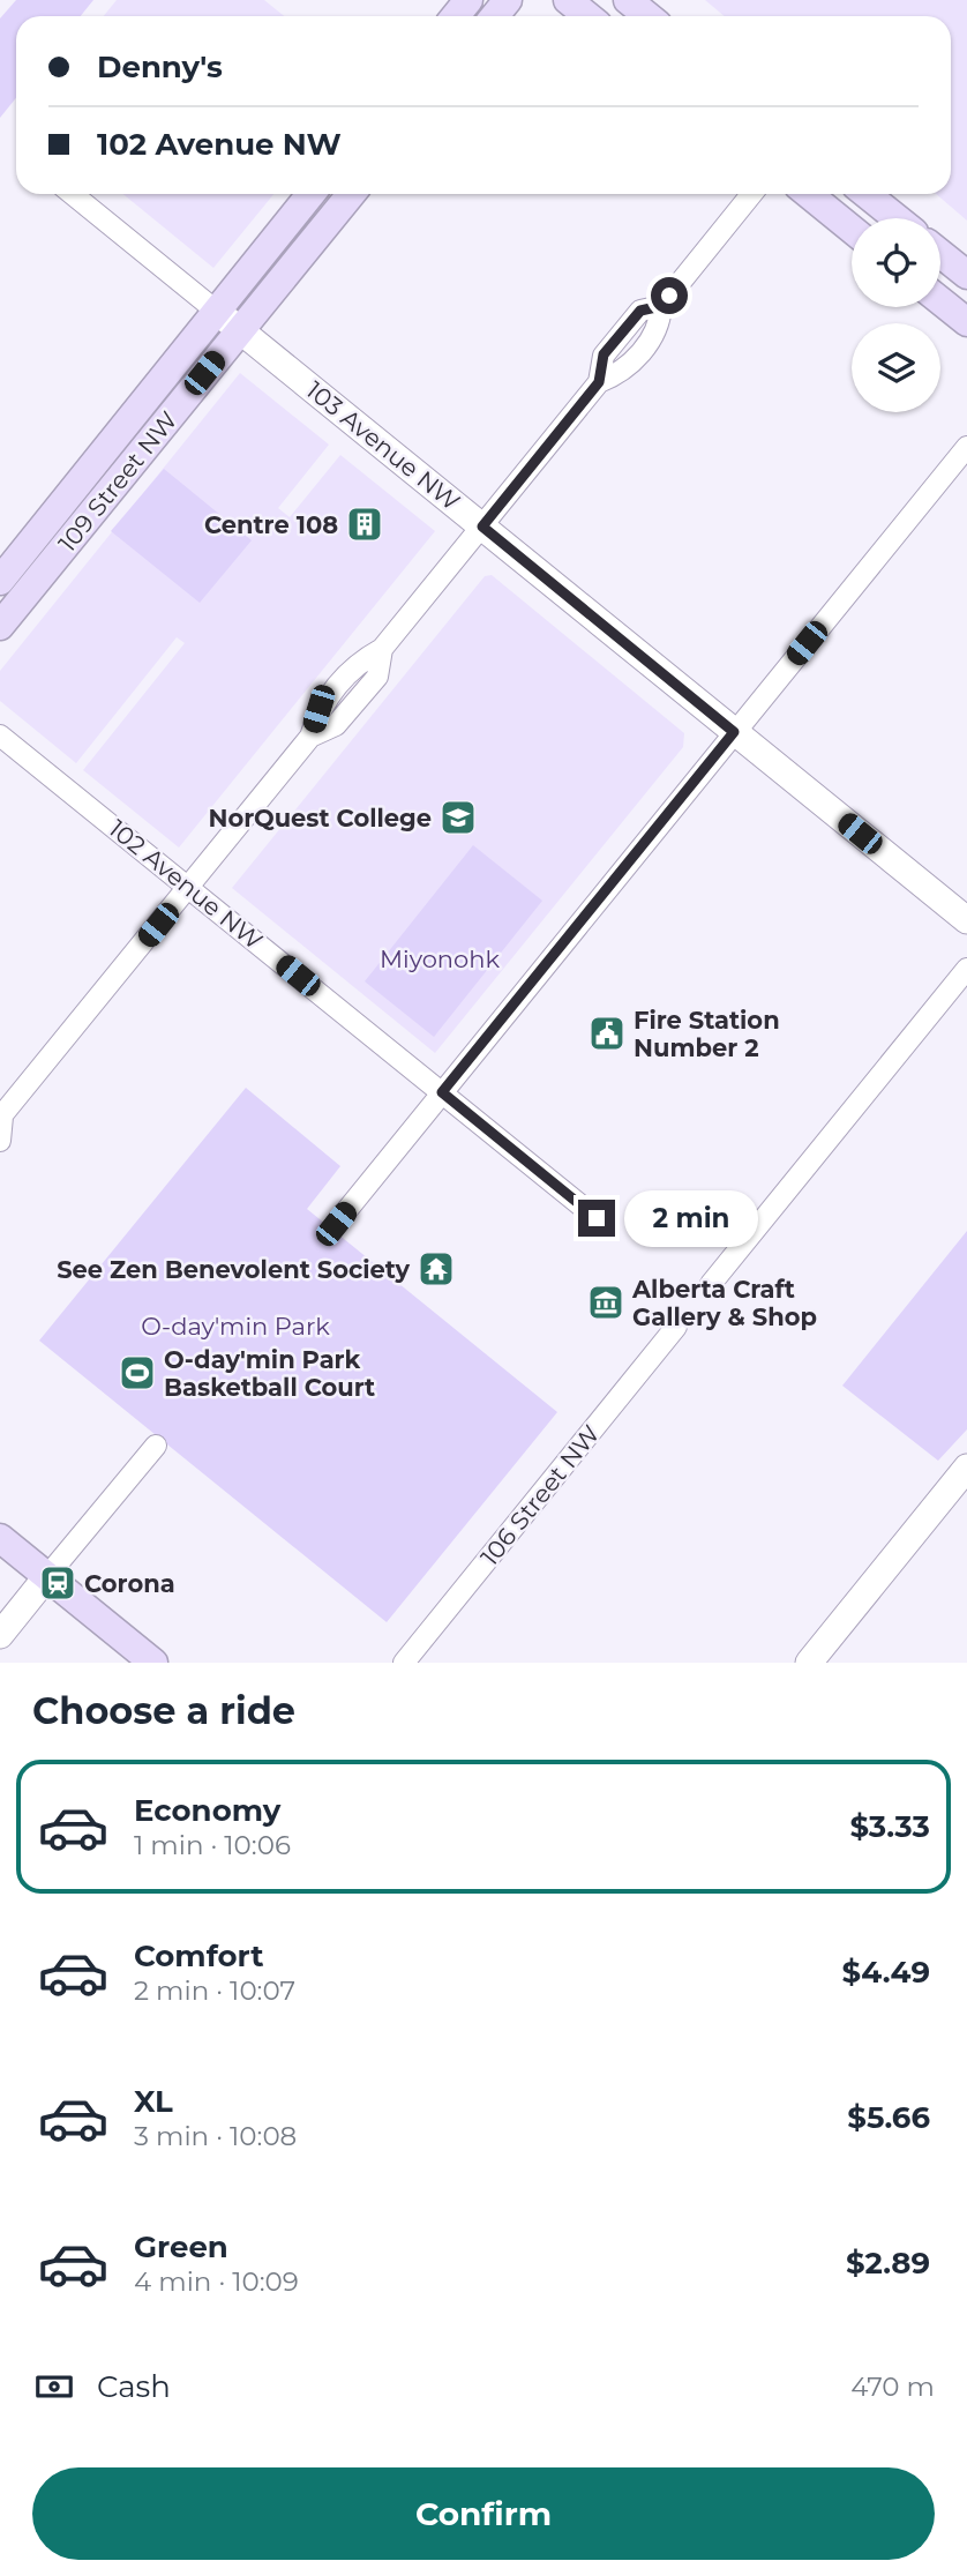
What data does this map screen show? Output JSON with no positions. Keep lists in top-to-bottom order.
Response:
{
  "streets": {
    "main road": ["109 Street NW"],
    "street": ["103 Avenue NW", "102 Avenue NW", "106 Street NW"]
  },
  "crossings": [
    ["103 Avenue NW", "109 Street NW"]
  ],
  "parks": ["Miyonohk", "O-day'min Park"],
  "places": {
    "building": ["Centre 108"],
    "school or university": ["NorQuest College"],
    "public building": ["Fire Station Number 2"],
    "temple": ["See Zen Benevolent Society"],
    "museum": ["Alberta Craft Gallery & Shop"],
    "sports": ["O-day'min Park Basketball Court"],
    "station": ["Corona"]
  },
  "page": {
    "banner": ["Denny's", "102 Avenue NW"],
    "bubble": "2 min",
    "heading": "Choose a ride",
    "list": [
      {
        "name": "Economy",
        "note": "1 min · 10:06",
        "value": "$3.33"
      },
      {
        "name": "Comfort",
        "note": "2 min · 10:07",
        "value": "$4.49"
      },
      {
        "name": "XL",
        "note": "3 min · 10:08",
        "value": "$5.66"
      },
      {
        "name": "Green",
        "note": "4 min · 10:09",
        "value": "$2.89"
      }
    ],
    "pay": ["Cash", "470 m"],
    "buttons": "Confirm"
  }
}
